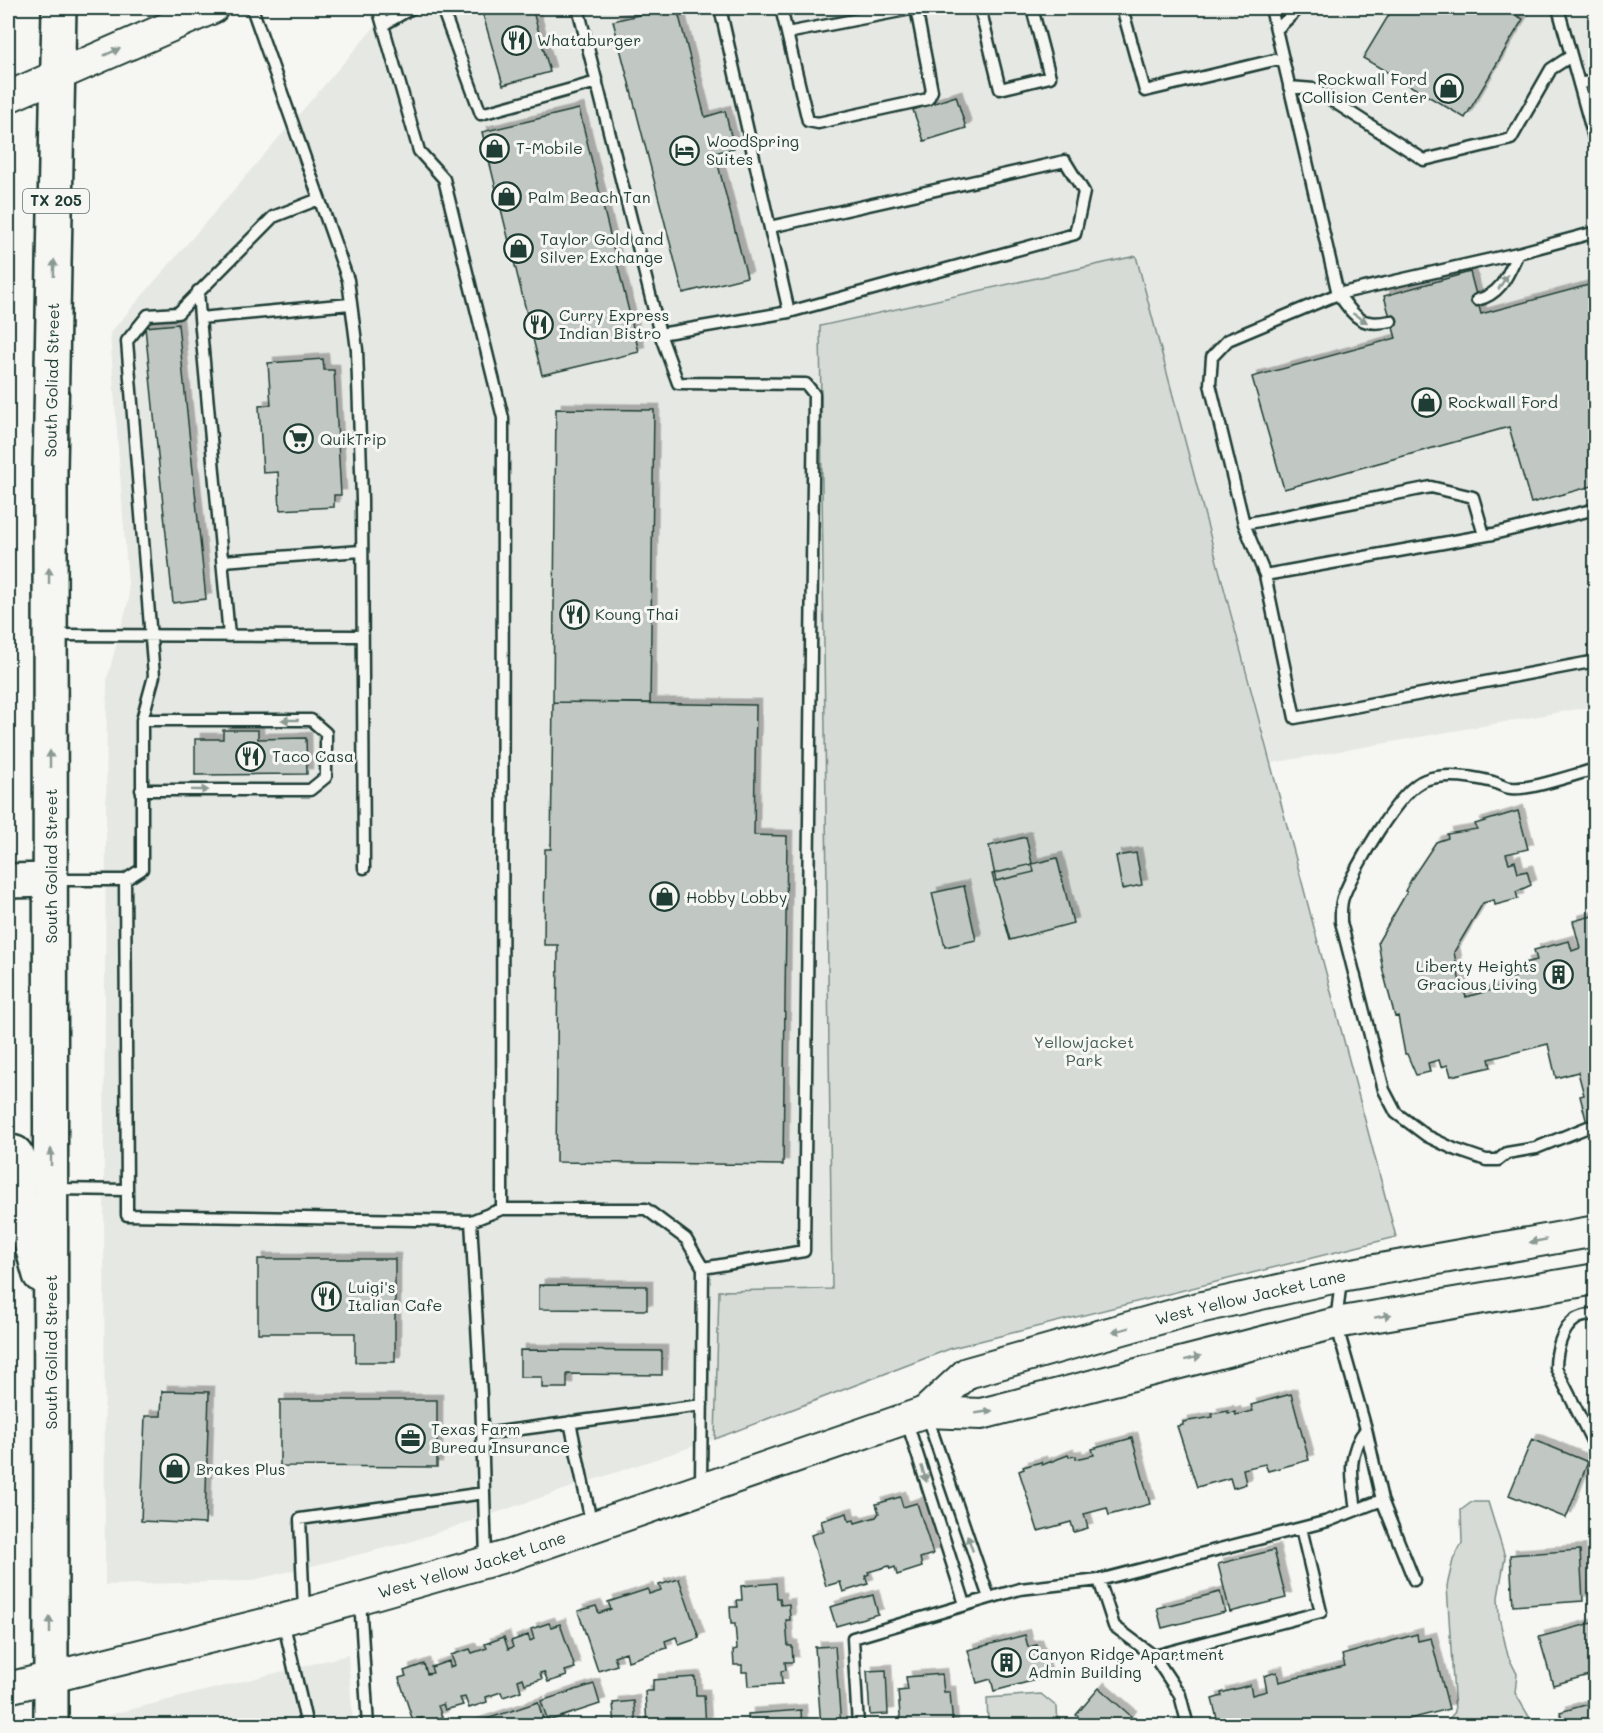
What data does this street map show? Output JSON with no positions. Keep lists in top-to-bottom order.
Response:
{
  "streets": {
    "main road": ["TX 205", "South Goliad Street"],
    "street": ["West Yellow Jacket Lane"]
  },
  "crossings": [
    ["South Goliad Street", "West Yellow Jacket Lane"]
  ],
  "one_way": ["South Goliad Street"],
  "parks": ["Yellowjacket Park"],
  "places": {
    "restaurant": [
      "Whataburger",
      "Curry Express Indian Bistro",
      "Koung Thai",
      "Taco Casa",
      "Luigi's Italian Cafe"
    ],
    "shop": [
      "Rockwall Ford Collision Center",
      "T-Mobile",
      "Palm Beach Tan",
      "Taylor Gold and Silver Exchange",
      "Rockwall Ford",
      "Hobby Lobby",
      "Brakes Plus"
    ],
    "hotel": ["WoodSpring Suites"],
    "supermarket": ["QuikTrip"],
    "building": ["Liberty Heights Gracious Living", "Canyon Ridge Apartment Admin Building"],
    "office": ["Texas Farm Bureau Insurance"]
  }
}
